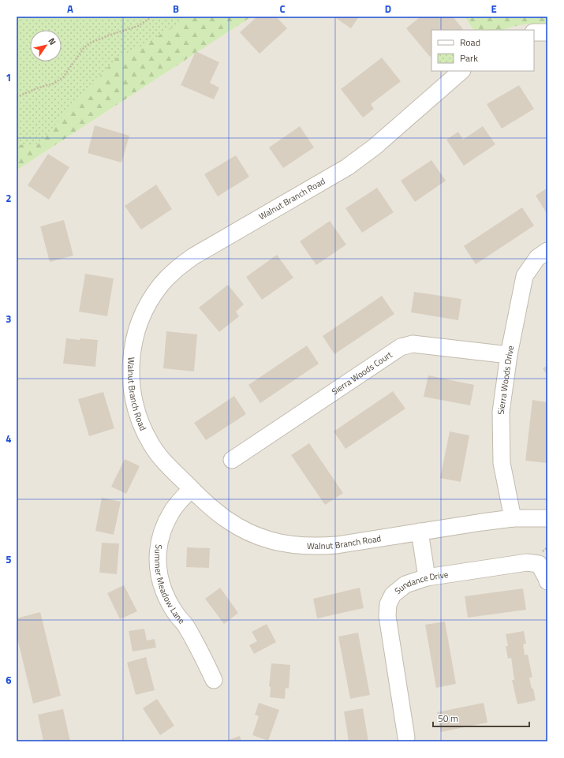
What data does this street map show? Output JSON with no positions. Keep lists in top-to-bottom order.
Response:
{
  "streets": {
    "street": [
      "Walnut Branch Road",
      "Sierra Woods Court",
      "Sierra Woods Drive",
      "Summer Meadow Lane",
      "Sundance Drive"
    ]
  },
  "crossings": [
    ["Walnut Branch Road", "Sierra Woods Drive"],
    ["Walnut Branch Road", "Summer Meadow Lane"],
    ["Sierra Woods Court", "Sierra Woods Drive"]
  ],
  "legend": ["Road", "Park"],
  "scale_bar": "50 m",
  "north": "top right",
  "grid": {
    "columns": [
      "A",
      "B",
      "C",
      "D",
      "E"
    ],
    "rows": [
      "1",
      "2",
      "3",
      "4",
      "5",
      "6"
    ]
  }
}
